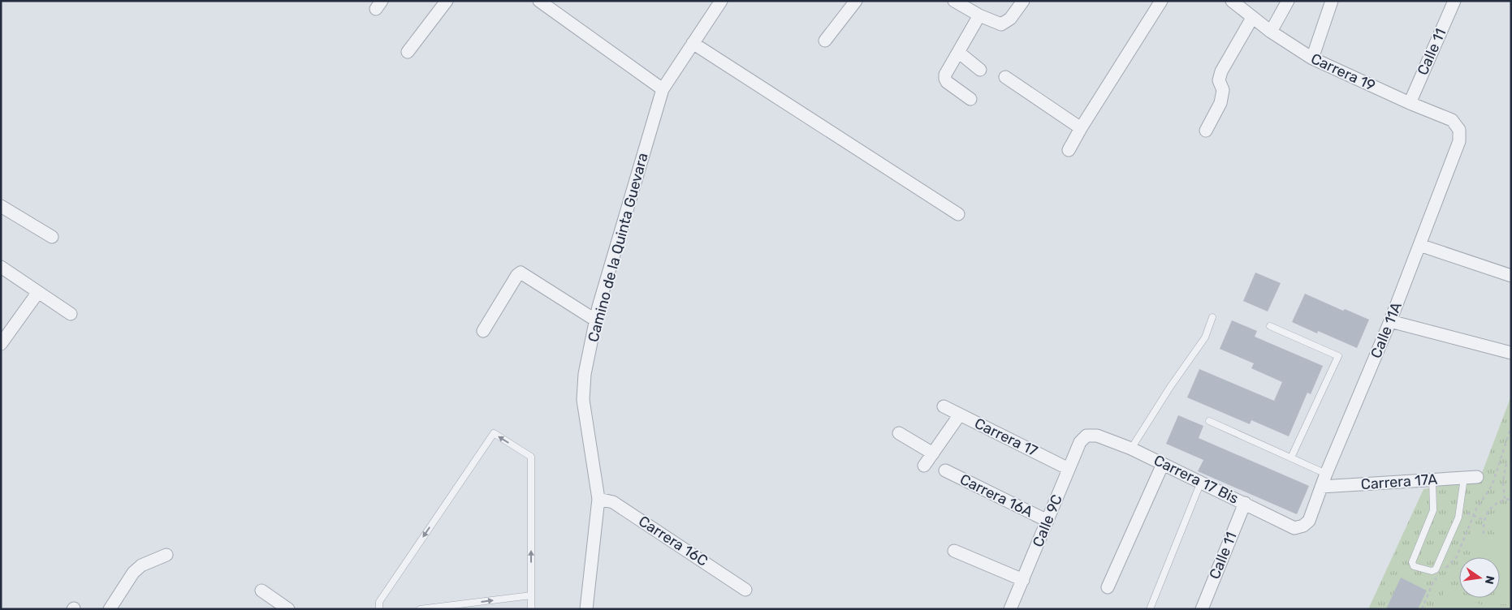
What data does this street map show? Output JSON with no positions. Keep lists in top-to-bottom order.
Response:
{
  "streets": {
    "street": [
      "Calle 11",
      "Carrera 19",
      "Camino de la Quinta Guevara",
      "Calle 11A",
      "Carrera 17",
      "Carrera 17 Bis",
      "Carrera 17A",
      "Carrera 16A",
      "Calle 9C",
      "Carrera 16C"
    ]
  },
  "crossings": [
    ["Calle 11", "Carrera 19"],
    ["Calle 11", "Carrera 17 Bis"],
    ["Carrera 19", "Calle 11A"],
    ["Camino de la Quinta Guevara", "Carrera 16C"],
    ["Calle 11A", "Carrera 17 Bis"],
    ["Calle 11A", "Carrera 17A"],
    ["Carrera 17", "Calle 9C"],
    ["Carrera 17 Bis", "Calle 9C"],
    ["Carrera 16A", "Calle 9C"]
  ],
  "north": "right"
}
